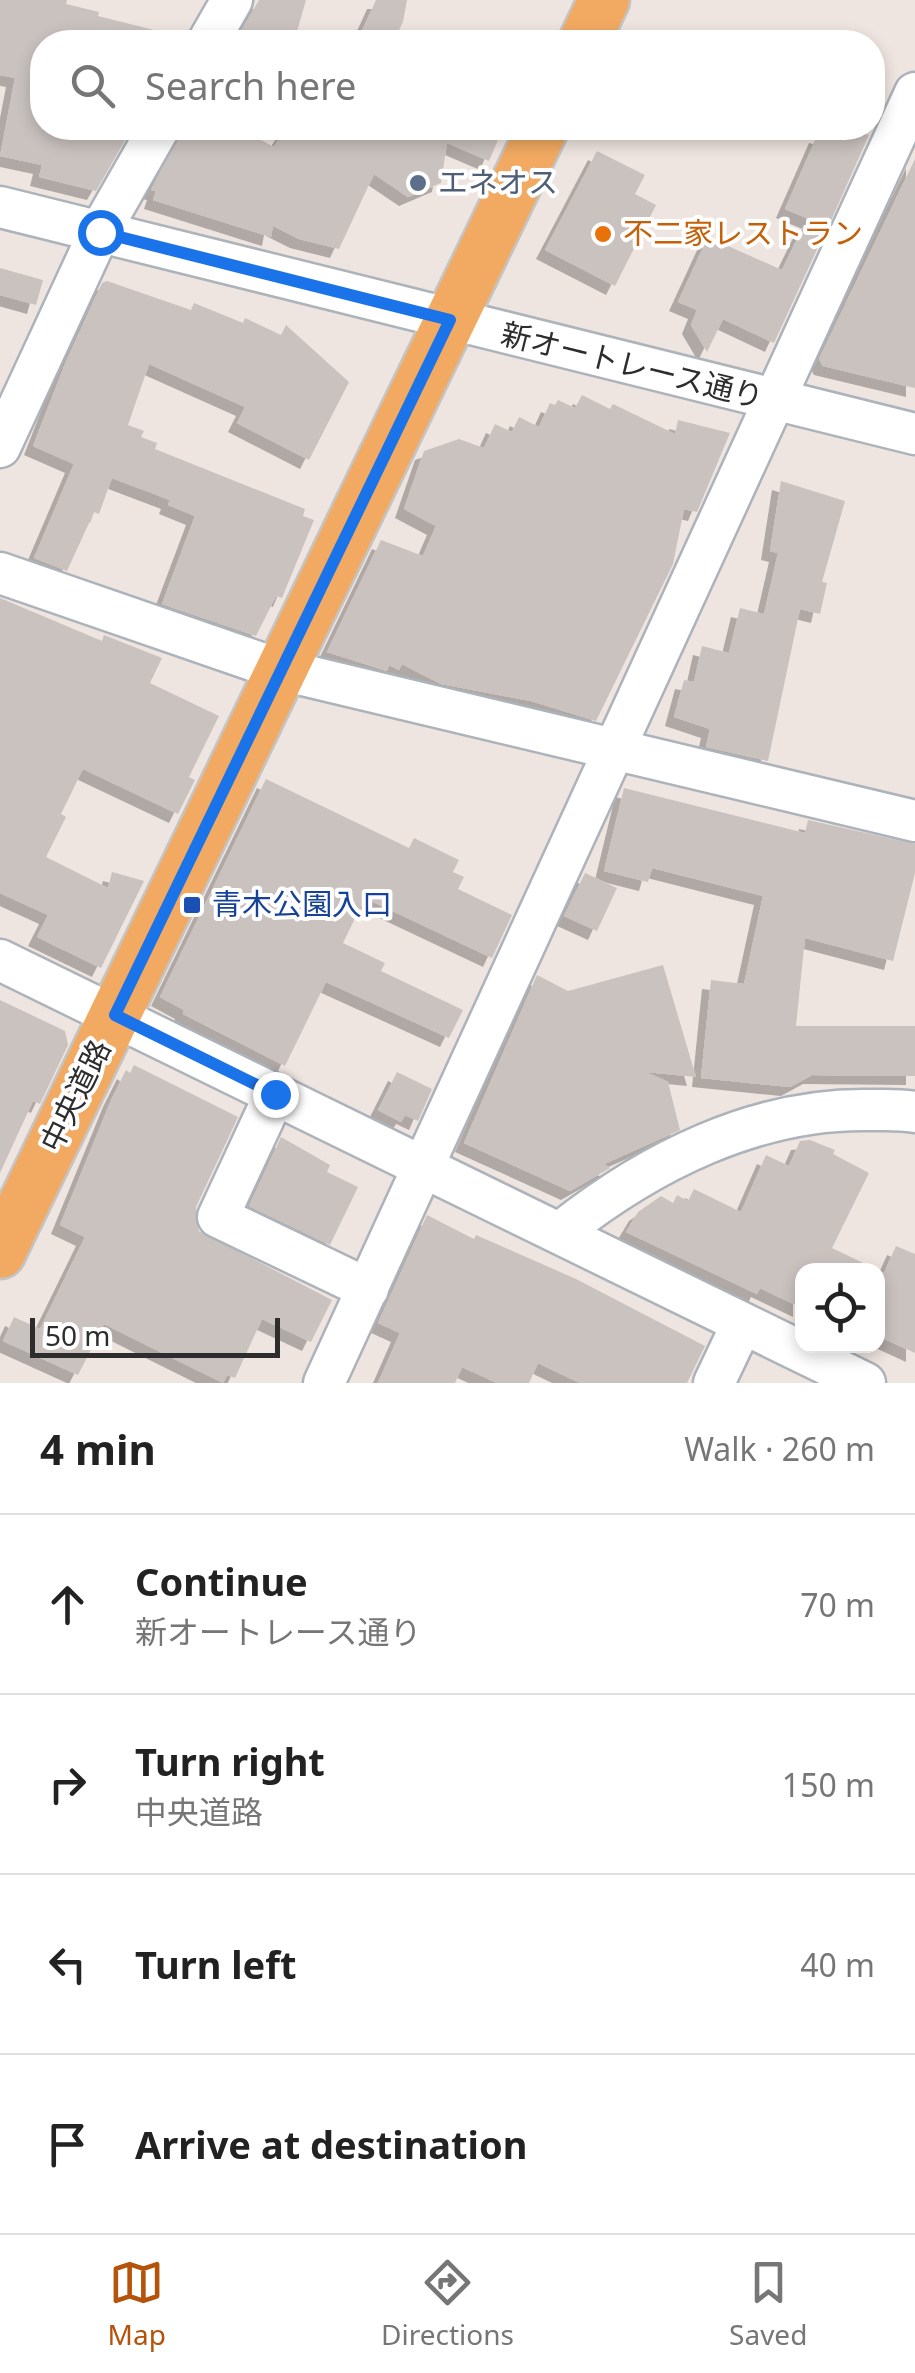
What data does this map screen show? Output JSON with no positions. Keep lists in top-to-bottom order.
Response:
{
  "streets": {
    "main road": ["中央道路"],
    "street": ["新オートレース通り"]
  },
  "crossings": [
    ["新オートレース通り", "中央道路"]
  ],
  "places": {
    "other": ["エネオス", "不二家レストラン"],
    "transit": ["青木公園入口"]
  },
  "scale_bar": "50 m",
  "page": {
    "search": "Search here",
    "scale": "50 m",
    "heading": ["4 min", "Walk · 260 m"],
    "list": [
      ["Continue", "新オートレース通り", "70 m"],
      ["Turn right", "中央道路", "150 m"],
      ["Turn left", "40 m"],
      "Arrive at destination"
    ],
    "nav": ["Map", "Directions", "Saved"]
  }
}
